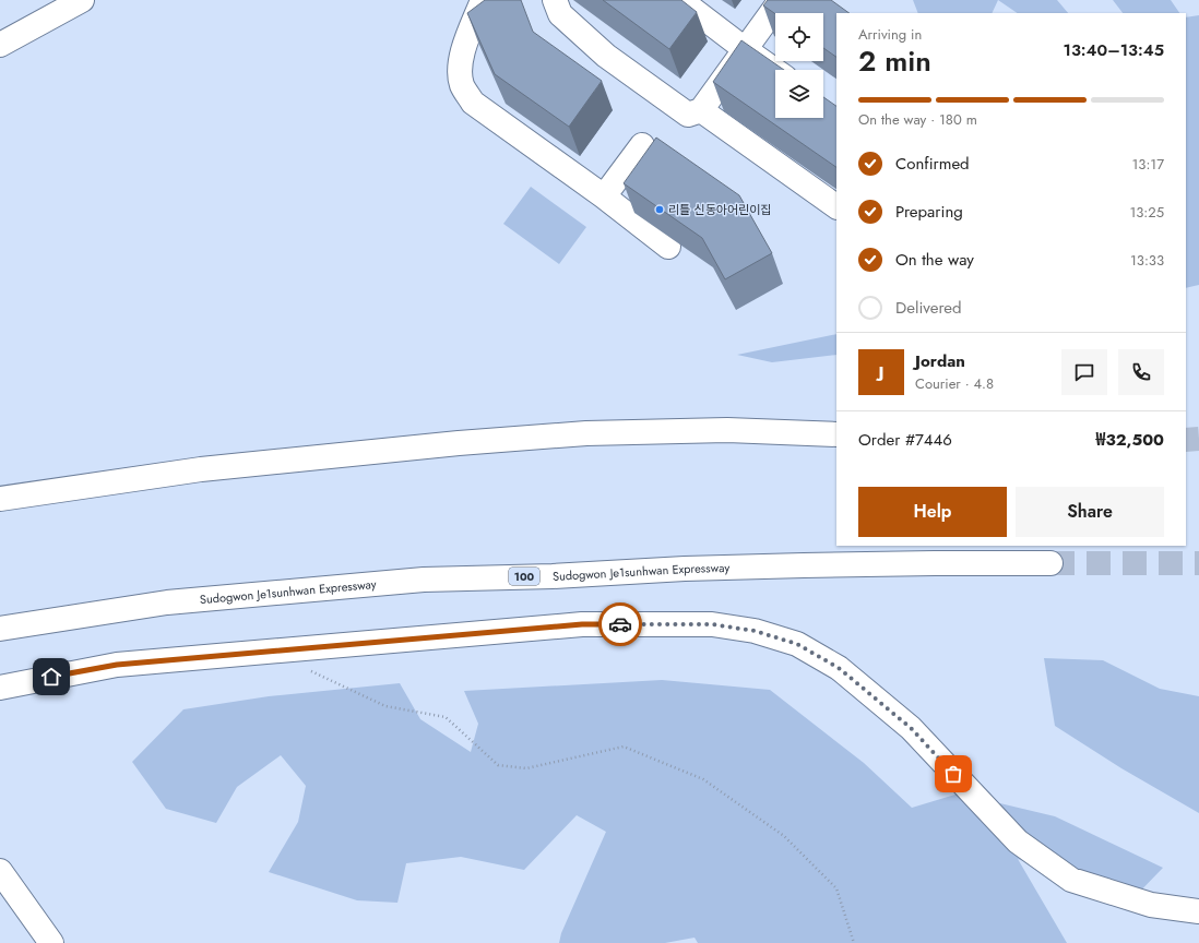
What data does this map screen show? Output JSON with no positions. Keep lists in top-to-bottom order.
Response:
{
  "streets": {
    "main road": ["Sudogwon Je1sunhwan Expressway", "100"]
  },
  "places": ["리틀 신동아어린이집"],
  "page": {
    "heading": ["2 min", "Arriving in", "13:40–13:45"],
    "panel": [
      "Jordan",
      "Courier · 4.8",
      "Order #7446",
      "₩32,500"
    ],
    "bar": "On the way · 180 m",
    "list": [
      ["Confirmed", "13:17"],
      ["Preparing", "13:25"],
      ["On the way", "13:33"],
      "Delivered"
    ],
    "round": "J",
    "buttons": ["Help", "Share"]
  }
}
